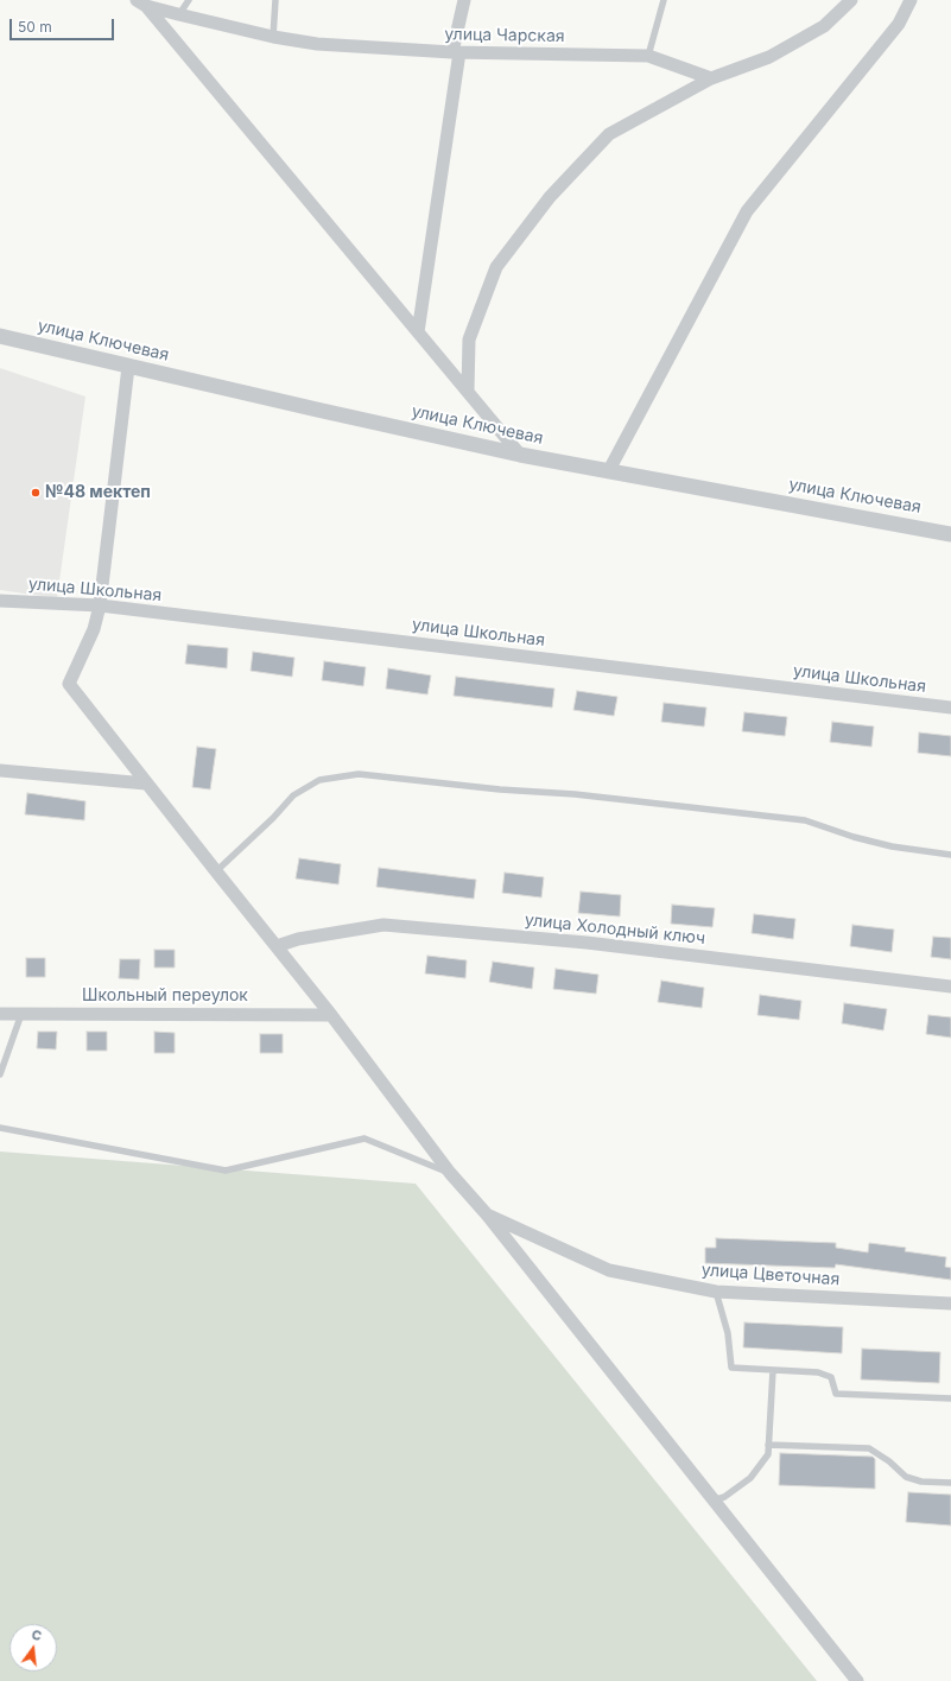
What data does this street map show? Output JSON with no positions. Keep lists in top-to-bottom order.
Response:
{
  "streets": {
    "street": [
      "улица Чарская",
      "улица Ключевая",
      "улица Школьная",
      "улица Холодный ключ",
      "Школьный переулок",
      "улица Цветочная"
    ]
  },
  "places": ["№48 мектеп"],
  "scale_bar": "50 m",
  "north": "top"
}
